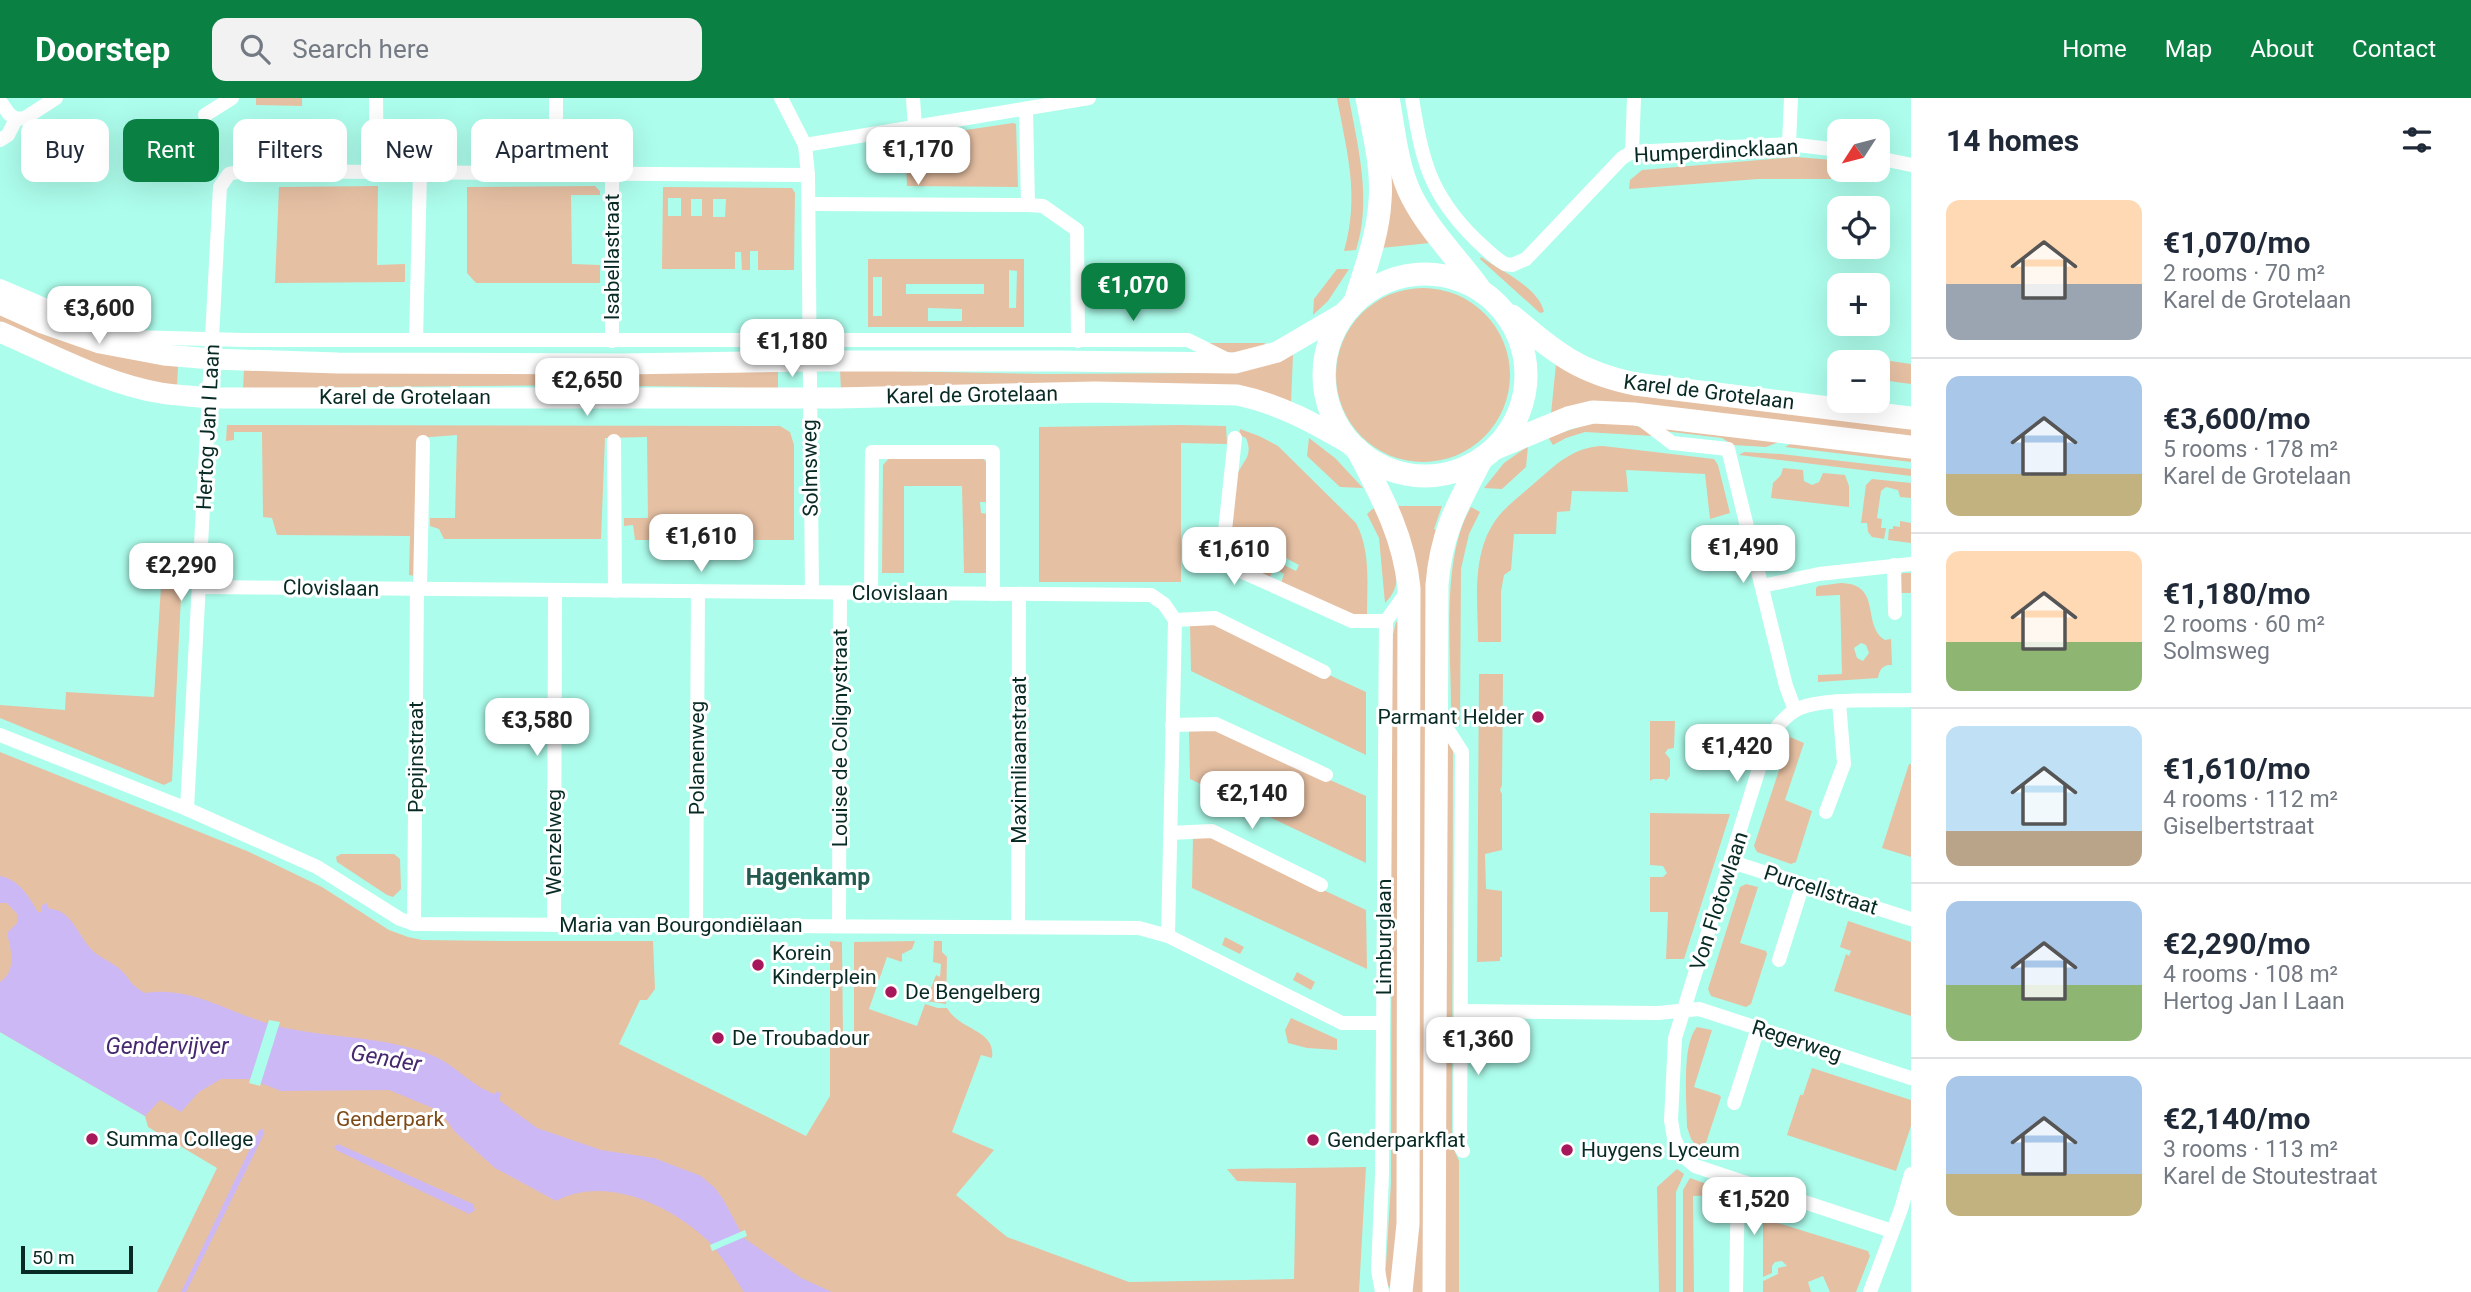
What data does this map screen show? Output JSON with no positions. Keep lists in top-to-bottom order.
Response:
{
  "streets": {
    "main road": ["Karel de Grotelaan", "Limburglaan"],
    "street": [
      "Humperdincklaan",
      "Isabellastraat",
      "Hertog Jan I Laan",
      "Solmsweg",
      "Clovislaan",
      "Louise de Colignystraat",
      "Pepijnstraat",
      "Polanenweg",
      "Maximiliaanstraat",
      "Wenzelweg",
      "Purcellstraat",
      "Von Flotowlaan",
      "Maria van Bourgondiëlaan",
      "Regerweg"
    ]
  },
  "crossings": [
    ["Isabellastraat", "Karel de Grotelaan"],
    ["Karel de Grotelaan", "Hertog Jan I Laan"],
    ["Karel de Grotelaan", "Solmsweg"],
    ["Karel de Grotelaan", "Limburglaan"],
    ["Hertog Jan I Laan", "Clovislaan"],
    ["Hertog Jan I Laan", "Maria van Bourgondiëlaan"],
    ["Solmsweg", "Clovislaan"],
    ["Clovislaan", "Louise de Colignystraat"],
    ["Clovislaan", "Pepijnstraat"],
    ["Clovislaan", "Polanenweg"],
    ["Clovislaan", "Maximiliaanstraat"],
    ["Clovislaan", "Wenzelweg"],
    ["Louise de Colignystraat", "Maria van Bourgondiëlaan"],
    ["Pepijnstraat", "Maria van Bourgondiëlaan"],
    ["Polanenweg", "Maria van Bourgondiëlaan"],
    ["Maximiliaanstraat", "Maria van Bourgondiëlaan"],
    ["Wenzelweg", "Maria van Bourgondiëlaan"],
    ["Purcellstraat", "Von Flotowlaan"],
    ["Von Flotowlaan", "Regerweg"],
    ["Maria van Bourgondiëlaan", "Limburglaan"]
  ],
  "districts": ["Hagenkamp"],
  "water": ["Gendervijver", "Gender"],
  "parks": ["Genderpark"],
  "places": [
    "Parmant Helder",
    "Korein Kinderplein",
    "De Bengelberg",
    "De Troubadour",
    "Summa College",
    "Genderparkflat",
    "Huygens Lyceum"
  ],
  "scale_bar": "50 m",
  "north": "bottom left",
  "page": {
    "header": "Doorstep",
    "search": "Search here",
    "nav": [
      "Home",
      "Map",
      "About",
      "Contact"
    ],
    "heading": "14 homes",
    "map_buttons": ["+", "−"],
    "chip": [
      "Buy",
      "Rent",
      "Filters",
      "New",
      "Apartment"
    ],
    "price": [
      "€1,170",
      "€1,070",
      "€3,600",
      "€1,180",
      "€2,650",
      "€1,610",
      "€1,490",
      "€1,610",
      "€2,290",
      "€3,580",
      "€1,420",
      "€2,140",
      "€1,360",
      "€1,520"
    ],
    "list": [
      {
        "name": "€1,070/mo",
        "note": "2 rooms · 70 m² · Karel de Grotelaan"
      },
      {
        "name": "€3,600/mo",
        "note": "5 rooms · 178 m² · Karel de Grotelaan"
      },
      {
        "name": "€1,180/mo",
        "note": "2 rooms · 60 m² · Solmsweg"
      },
      {
        "name": "€1,610/mo",
        "note": "4 rooms · 112 m² · Giselbertstraat"
      },
      {
        "name": "€2,290/mo",
        "note": "4 rooms · 108 m² · Hertog Jan I Laan"
      },
      {
        "name": "€2,140/mo",
        "note": "3 rooms · 113 m² · Karel de Stoutestraat"
      }
    ],
    "scale": "50 m"
  }
}
